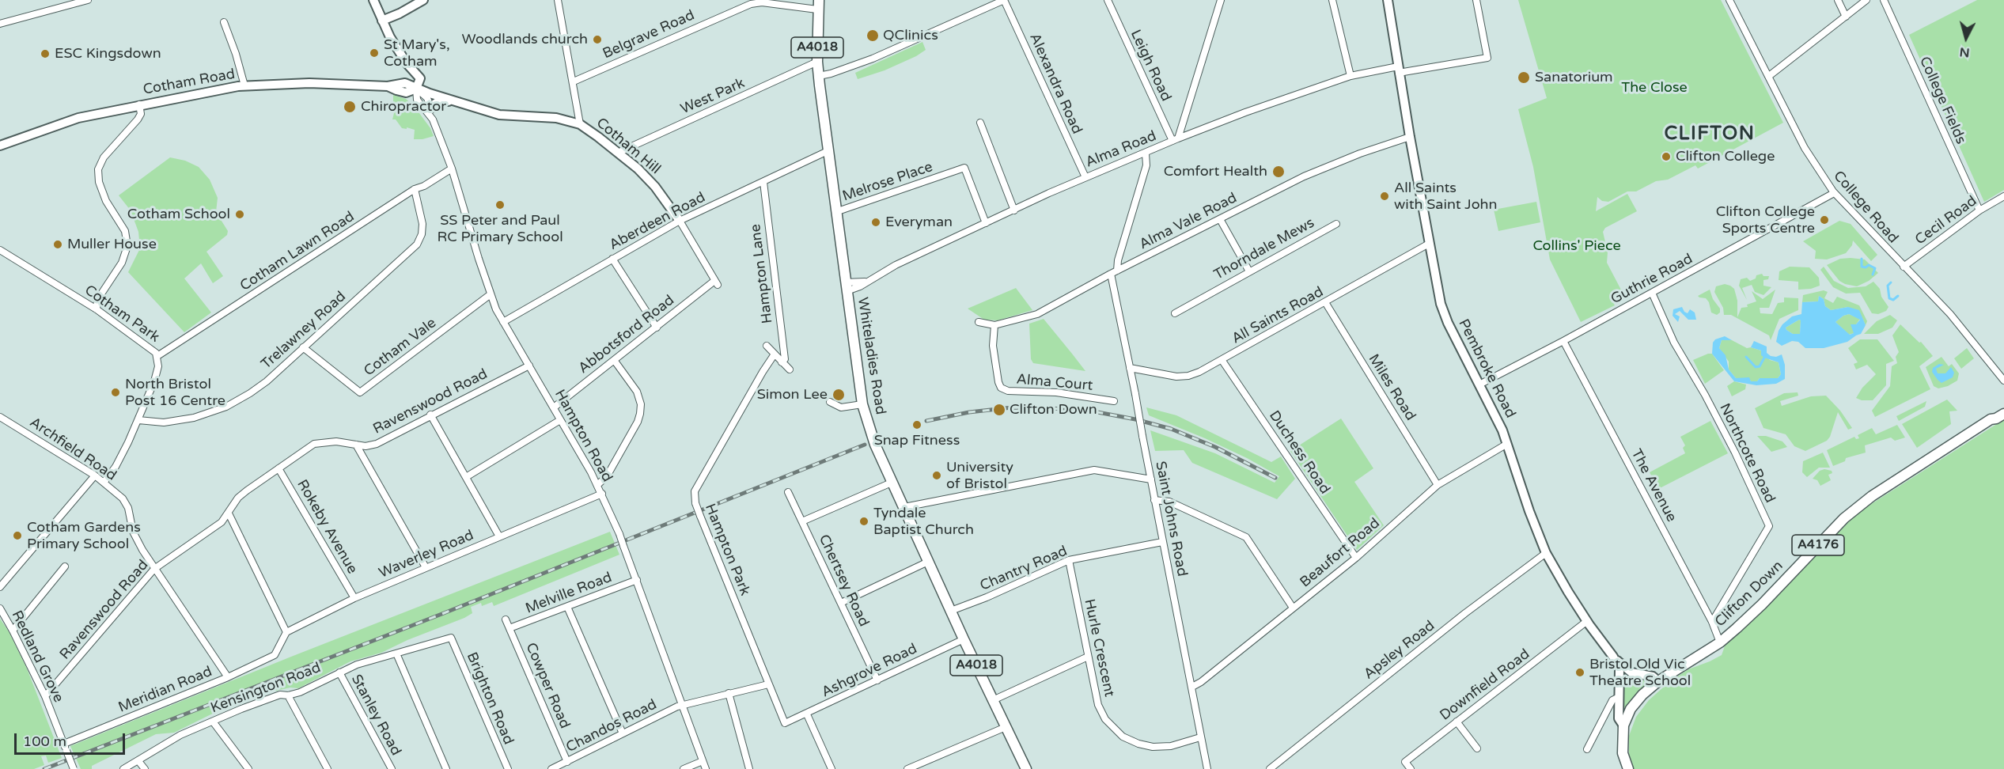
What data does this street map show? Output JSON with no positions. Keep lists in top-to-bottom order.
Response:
{
  "streets": {
    "main road": [
      "A4018",
      "Whiteladies Road",
      "A4176",
      "Clifton Down"
    ],
    "street": [
      "Belgrave Road",
      "Leigh Road",
      "Cotham Road",
      "Alexandra Road",
      "West Park",
      "College Fields",
      "Cotham Hill",
      "Alma Road",
      "Melrose Place",
      "College Road",
      "Cecil Road",
      "Aberdeen Road",
      "Alma Vale Road",
      "Thorndale Mews",
      "Cotham Lawn Road",
      "Hampton Lane",
      "Guthrie Road",
      "Cotham Park",
      "All Saints Road",
      "Trelawney Road",
      "Abbotsford Road",
      "Cotham Vale",
      "Pembroke Road",
      "Alma Court",
      "Miles Road",
      "Ravenswood Road",
      "Hampton Road",
      "Archfield Road",
      "Duchess Road",
      "Northcote Road",
      "The Avenue",
      "Saint Johns Road",
      "Rokeby Avenue",
      "Hampton Park",
      "Beaufort Road",
      "Waverley Road",
      "Chantry Road",
      "Chertsey Road",
      "Melville Road",
      "Hurle Crescent",
      "Apsley Road",
      "Redland Grove",
      "Ashgrove Road",
      "Downfield Road",
      "Cowper Road",
      "Kensington Road",
      "Meridian Road",
      "Brighton Road",
      "Stanley Road",
      "Chandos Road"
    ]
  },
  "crossings": [
    ["Belgrave Road", "Whiteladies Road"],
    ["Leigh Road", "Alma Road"],
    ["Cotham Road", "Cotham Hill"],
    ["Cotham Road", "Hampton Road"],
    ["Alexandra Road", "Alma Road"],
    ["West Park", "Cotham Hill"],
    ["West Park", "Whiteladies Road"],
    ["College Fields", "Cecil Road"],
    ["Cotham Hill", "Aberdeen Road"],
    ["Cotham Hill", "Abbotsford Road"],
    ["Cotham Hill", "Hampton Road"],
    ["Alma Road", "Melrose Place"],
    ["Alma Road", "Whiteladies Road"],
    ["Alma Road", "Pembroke Road"],
    ["Alma Road", "Saint Johns Road"],
    ["Melrose Place", "Whiteladies Road"],
    ["College Road", "Cecil Road"],
    ["College Road", "Guthrie Road"],
    ["Aberdeen Road", "Hampton Lane"],
    ["Aberdeen Road", "Whiteladies Road"],
    ["Aberdeen Road", "Hampton Road"],
    ["Alma Vale Road", "Pembroke Road"],
    ["Alma Vale Road", "Alma Court"],
    ["Alma Vale Road", "Saint Johns Road"],
    ["Cotham Lawn Road", "Cotham Park"],
    ["Cotham Lawn Road", "Trelawney Road"],
    ["Cotham Lawn Road", "Hampton Road"],
    ["Guthrie Road", "Pembroke Road"],
    ["Guthrie Road", "Northcote Road"],
    ["Guthrie Road", "The Avenue"],
    ["Cotham Park", "Trelawney Road"],
    ["Cotham Park", "Archfield Road"],
    ["All Saints Road", "Pembroke Road"],
    ["All Saints Road", "Miles Road"],
    ["All Saints Road", "Duchess Road"],
    ["All Saints Road", "Saint Johns Road"],
    ["Trelawney Road", "Cotham Vale"],
    ["Abbotsford Road", "Hampton Road"],
    ["Cotham Vale", "Hampton Road"],
    ["Whiteladies Road", "Chantry Road"],
    ["Whiteladies Road", "Ashgrove Road"],
    ["Pembroke Road", "A4176"],
    ["Pembroke Road", "Beaufort Road"],
    ["Pembroke Road", "Apsley Road"],
    ["Pembroke Road", "Downfield Road"],
    ["Miles Road", "Beaufort Road"],
    ["Ravenswood Road", "Hampton Road"],
    ["Ravenswood Road", "Archfield Road"],
    ["Ravenswood Road", "Rokeby Avenue"],
    ["Ravenswood Road", "Redland Grove"],
    ["Hampton Road", "Waverley Road"],
    ["Hampton Road", "Melville Road"],
    ["Hampton Road", "Chandos Road"],
    ["Archfield Road", "Meridian Road"],
    ["Duchess Road", "Beaufort Road"],
    ["Northcote Road", "The Avenue"],
    ["The Avenue", "Clifton Down"],
    ["Saint Johns Road", "Beaufort Road"],
    ["Saint Johns Road", "Chantry Road"],
    ["Saint Johns Road", "Hurle Crescent"],
    ["Rokeby Avenue", "Waverley Road"],
    ["A4176", "Clifton Down"],
    ["Hampton Park", "Ashgrove Road"],
    ["Waverley Road", "Meridian Road"],
    ["Chantry Road", "Hurle Crescent"],
    ["Chertsey Road", "Ashgrove Road"],
    ["Melville Road", "Cowper Road"],
    ["Redland Grove", "Meridian Road"],
    ["Cowper Road", "Chandos Road"],
    ["Kensington Road", "Brighton Road"],
    ["Kensington Road", "Stanley Road"]
  ],
  "districts": ["CLIFTON"],
  "parks": ["The Close", "Collins' Piece"],
  "places": [
    "QClinics",
    "Woodlands church",
    "St Mary's, Cotham",
    "ESC Kingsdown",
    "Sanatorium",
    "Chiropractor",
    "Clifton College",
    "Comfort Health",
    "All Saints with Saint John",
    "SS Peter and Paul RC Primary School",
    "Cotham School",
    "Clifton College Sports Centre",
    "Everyman",
    "Muller House",
    "North Bristol Post 16 Centre",
    "Simon Lee",
    "Clifton Down",
    "Snap Fitness",
    "University of Bristol",
    "Tyndale Baptist Church",
    "Cotham Gardens Primary School",
    "Bristol Old Vic Theatre School"
  ],
  "scale_bar": "100 m",
  "north": "bottom"
}
